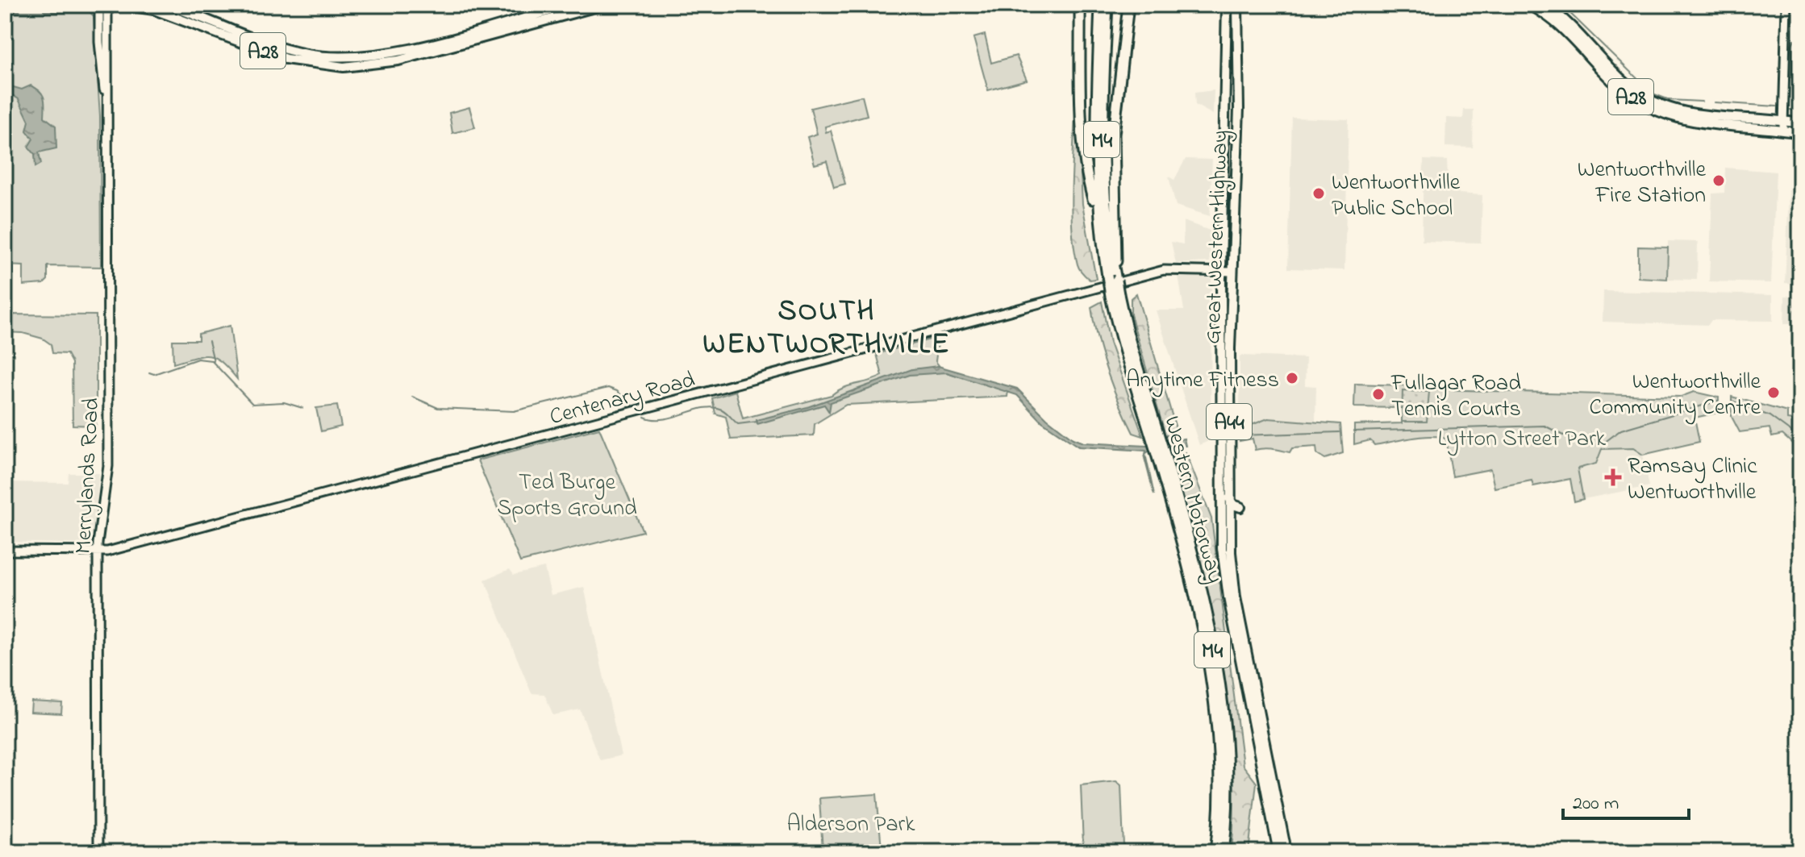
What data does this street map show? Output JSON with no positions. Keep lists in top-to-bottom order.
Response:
{
  "streets": {
    "highway": [
      "A28",
      "M4",
      "Great Western Highway",
      "A44",
      "Western Motorway"
    ],
    "main road": ["Centenary Road", "Merrylands Road"]
  },
  "crossings": [
    ["Great Western Highway", "Centenary Road"],
    ["Centenary Road", "Merrylands Road"]
  ],
  "districts": ["SOUTH WENTWORTHVILLE"],
  "parks": ["Lytton Street Park", "Ted Burge Sports Ground", "Alderson Park"],
  "places": {
    "other": [
      "Wentworthville Fire Station",
      "Wentworthville Public School",
      "Anytime Fitness",
      "Wentworthville Community Centre",
      "Fullagar Road Tennis Courts"
    ],
    "health": ["Ramsay Clinic Wentworthville"]
  },
  "scale_bar": "200 m"
}
